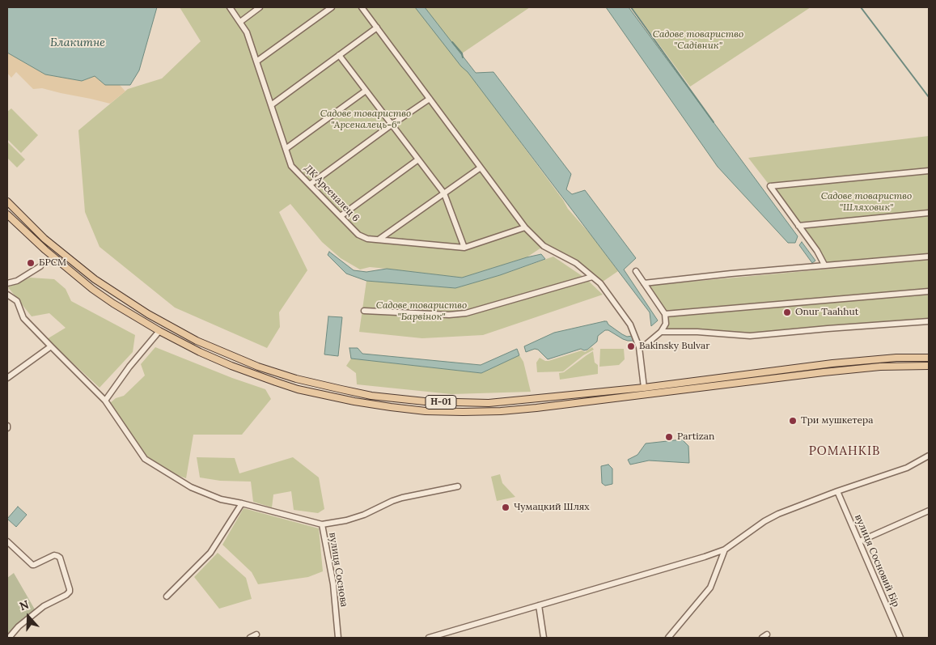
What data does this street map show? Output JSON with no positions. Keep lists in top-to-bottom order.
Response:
{
  "streets": {
    "main road": ["Н-01"],
    "street": ["ДК Арсеналец 6", "вулиця Сосновий Бір", "вулиця Соснова"]
  },
  "districts": ["РОМАНКІВ"],
  "water": ["Блакитне"],
  "parks": [
    "Садове товариство \"Садівник\"",
    "Садове товариство \"Арсеналець-6\"",
    "Садове товариство \"Шляховик\"",
    "Садове товариство \"Барвінок\""
  ],
  "places": [
    "БРСМ",
    "Onur Taahhut",
    "Bakinsky Bulvar",
    "Три мушкетера",
    "Partizan",
    "Чумацкий Шлях"
  ],
  "north": "top"
}
